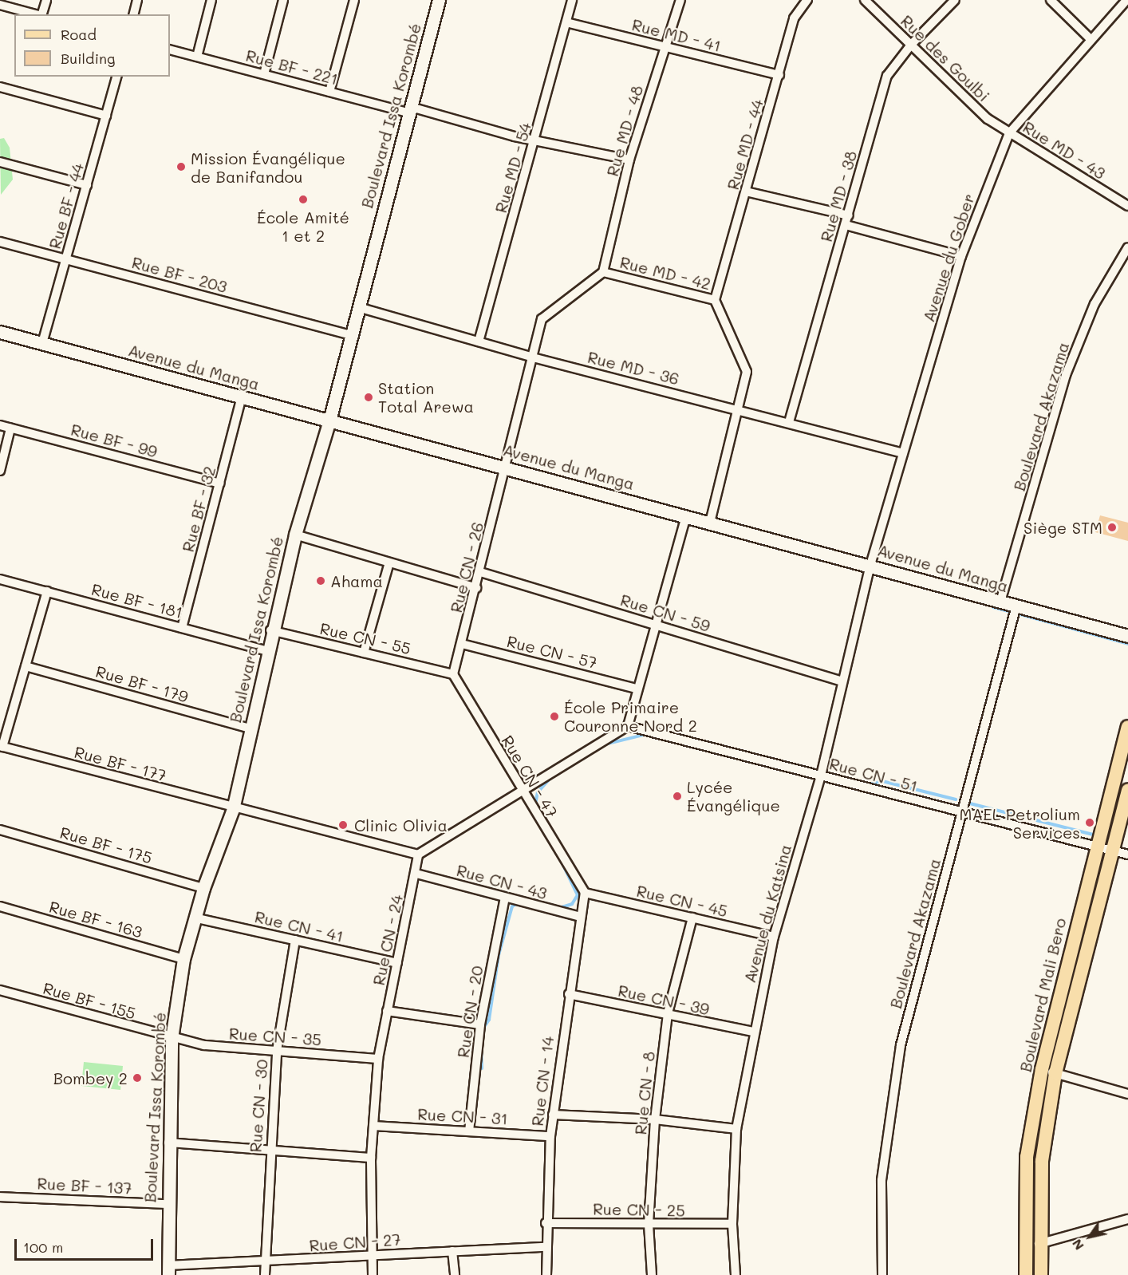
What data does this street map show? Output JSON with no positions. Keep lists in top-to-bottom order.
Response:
{
  "streets": {
    "main road": ["Boulevard Mali Bero"],
    "street": [
      "Rue MD - 41",
      "Rue des Goulbi",
      "Rue BF - 221",
      "Boulevard Issa Korombé",
      "Rue MD - 48",
      "Rue MD - 44",
      "Rue MD - 43",
      "Rue MD - 54",
      "Rue MD - 38",
      "Rue BF - 44",
      "Avenue du Gober",
      "Rue MD - 42",
      "Rue BF - 203",
      "Avenue du Manga",
      "Rue MD - 36",
      "Boulevard Akazama",
      "Rue BF - 99",
      "Rue BF - 32",
      "Rue CN - 26",
      "Rue BF - 181",
      "Rue CN - 59",
      "Rue CN - 55",
      "Rue CN - 57",
      "Rue BF - 179",
      "Rue BF - 177",
      "Rue CN - 51",
      "Rue CN - 47",
      "Rue BF - 175",
      "Rue CN - 43",
      "Rue CN - 45",
      "Avenue du Katsina",
      "Rue BF - 163",
      "Rue CN - 41",
      "Rue CN - 24",
      "Rue CN - 39",
      "Rue BF - 155",
      "Rue CN - 20",
      "Rue CN - 35",
      "Rue CN - 14",
      "Rue CN - 8",
      "Rue CN - 30",
      "Rue CN - 31",
      "Rue BF - 137",
      "Rue CN - 25",
      "Rue CN - 27"
    ]
  },
  "crossings": [
    ["Rue MD - 41", "Rue MD - 48"],
    ["Rue MD - 41", "Rue MD - 44"],
    ["Rue MD - 41", "Rue MD - 54"],
    ["Rue des Goulbi", "Rue MD - 43"],
    ["Rue des Goulbi", "Rue MD - 38"],
    ["Rue des Goulbi", "Avenue du Gober"],
    ["Rue BF - 221", "Boulevard Issa Korombé"],
    ["Rue BF - 221", "Rue MD - 48"],
    ["Rue BF - 221", "Rue MD - 54"],
    ["Boulevard Issa Korombé", "Rue BF - 203"],
    ["Boulevard Issa Korombé", "Avenue du Manga"],
    ["Boulevard Issa Korombé", "Rue MD - 36"],
    ["Boulevard Issa Korombé", "Rue BF - 181"],
    ["Boulevard Issa Korombé", "Rue CN - 55"],
    ["Boulevard Issa Korombé", "Rue BF - 179"],
    ["Boulevard Issa Korombé", "Rue BF - 177"],
    ["Boulevard Issa Korombé", "Rue BF - 175"],
    ["Boulevard Issa Korombé", "Rue BF - 163"],
    ["Boulevard Issa Korombé", "Rue CN - 41"],
    ["Boulevard Issa Korombé", "Rue BF - 155"],
    ["Boulevard Issa Korombé", "Rue CN - 35"],
    ["Boulevard Issa Korombé", "Rue BF - 137"],
    ["Boulevard Issa Korombé", "Rue CN - 27"],
    ["Rue MD - 48", "Rue MD - 42"],
    ["Rue MD - 44", "Rue MD - 42"],
    ["Rue MD - 43", "Avenue du Gober"],
    ["Rue MD - 54", "Rue MD - 36"],
    ["Rue MD - 38", "Rue MD - 36"],
    ["Rue BF - 44", "Rue BF - 203"],
    ["Rue BF - 44", "Avenue du Manga"],
    ["Avenue du Gober", "Avenue du Manga"],
    ["Avenue du Gober", "Rue MD - 36"],
    ["Avenue du Gober", "Avenue du Katsina"],
    ["Rue MD - 42", "Avenue du Manga"],
    ["Rue MD - 42", "Rue MD - 36"],
    ["Rue MD - 42", "Rue CN - 26"],
    ["Avenue du Manga", "Boulevard Akazama"],
    ["Avenue du Manga", "Rue BF - 32"],
    ["Avenue du Manga", "Rue CN - 26"],
    ["Avenue du Manga", "Avenue du Katsina"],
    ["Boulevard Akazama", "Rue CN - 51"],
    ["Rue BF - 99", "Rue BF - 32"],
    ["Rue BF - 32", "Rue BF - 181"],
    ["Rue CN - 26", "Rue CN - 59"],
    ["Rue CN - 26", "Rue CN - 55"],
    ["Rue CN - 26", "Rue CN - 57"],
    ["Rue CN - 26", "Rue CN - 47"],
    ["Rue CN - 59", "Avenue du Katsina"],
    ["Rue CN - 55", "Rue CN - 47"],
    ["Rue BF - 177", "Rue CN - 24"],
    ["Rue CN - 51", "Avenue du Katsina"],
    ["Rue CN - 51", "Boulevard Mali Bero"],
    ["Rue CN - 47", "Rue CN - 45"],
    ["Rue CN - 47", "Rue CN - 14"],
    ["Rue CN - 43", "Rue CN - 24"],
    ["Rue CN - 43", "Rue CN - 20"],
    ["Rue CN - 43", "Rue CN - 14"],
    ["Rue CN - 45", "Avenue du Katsina"],
    ["Rue CN - 45", "Rue CN - 14"],
    ["Rue CN - 45", "Rue CN - 8"],
    ["Avenue du Katsina", "Rue CN - 39"],
    ["Avenue du Katsina", "Rue CN - 25"],
    ["Rue CN - 41", "Rue CN - 24"],
    ["Rue CN - 41", "Rue CN - 30"],
    ["Rue CN - 24", "Rue CN - 35"],
    ["Rue CN - 24", "Rue CN - 31"],
    ["Rue CN - 24", "Rue CN - 27"],
    ["Rue CN - 39", "Rue CN - 14"],
    ["Rue CN - 39", "Rue CN - 8"],
    ["Rue BF - 155", "Rue CN - 35"],
    ["Rue CN - 20", "Rue CN - 31"],
    ["Rue CN - 35", "Rue CN - 30"],
    ["Rue CN - 14", "Rue CN - 31"],
    ["Rue CN - 14", "Rue CN - 25"],
    ["Rue CN - 14", "Rue CN - 27"],
    ["Rue CN - 8", "Rue CN - 25"],
    ["Rue CN - 30", "Rue CN - 27"]
  ],
  "places": [
    "Mission Évangélique de Banifandou",
    "École Amité 1 et 2",
    "Station Total Arewa",
    "Siège STM",
    "Ahama",
    "École Primaire Couronne Nord 2",
    "Lycée Évangélique",
    "MAEL Petrolium Services",
    "Clinic Olivia",
    "Bombey 2"
  ],
  "legend": ["Road", "Building"],
  "scale_bar": "100 m",
  "north": "bottom left"
}
